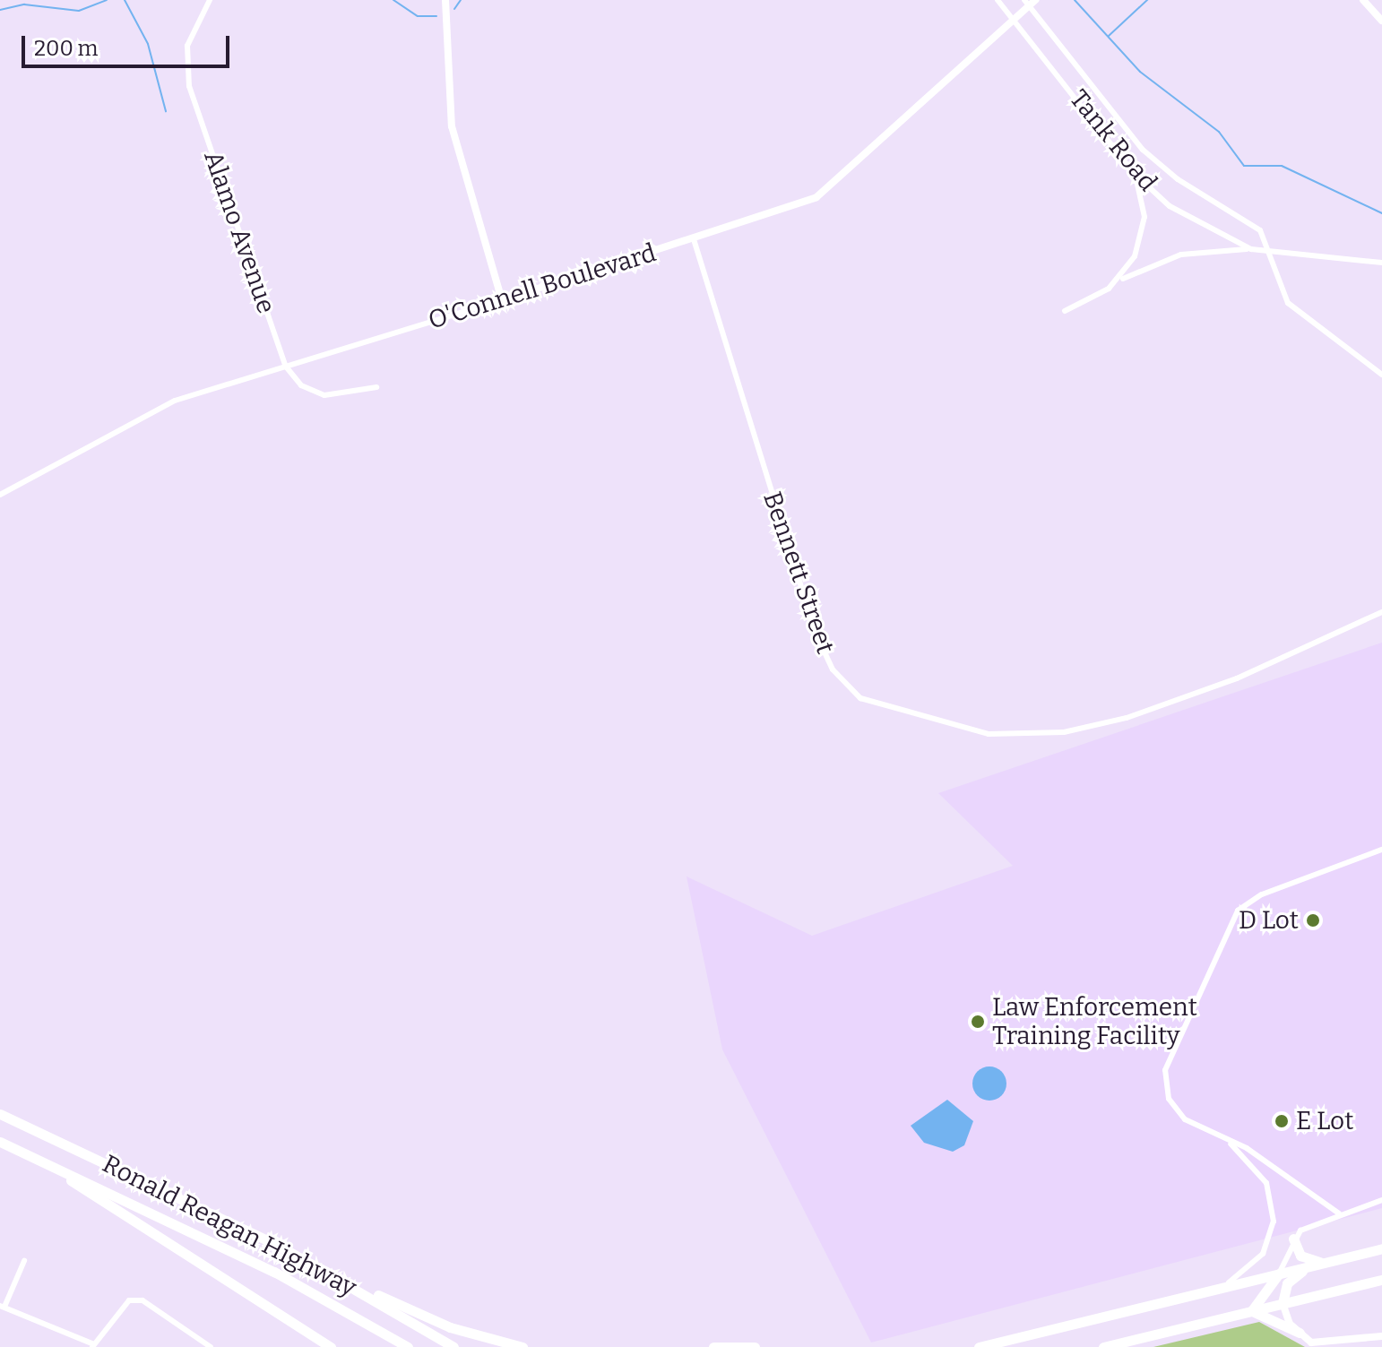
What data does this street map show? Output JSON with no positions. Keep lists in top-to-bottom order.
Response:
{
  "streets": {
    "highway": ["Ronald Reagan Highway"],
    "street": [
      "Tank Road",
      "Alamo Avenue",
      "O'Connell Boulevard",
      "Bennett Street"
    ]
  },
  "crossings": [
    ["Tank Road", "O'Connell Boulevard"],
    ["Alamo Avenue", "O'Connell Boulevard"],
    ["O'Connell Boulevard", "Bennett Street"]
  ],
  "places": ["D Lot", "Law Enforcement Training Facility", "E Lot"],
  "scale_bar": "200 m"
}
